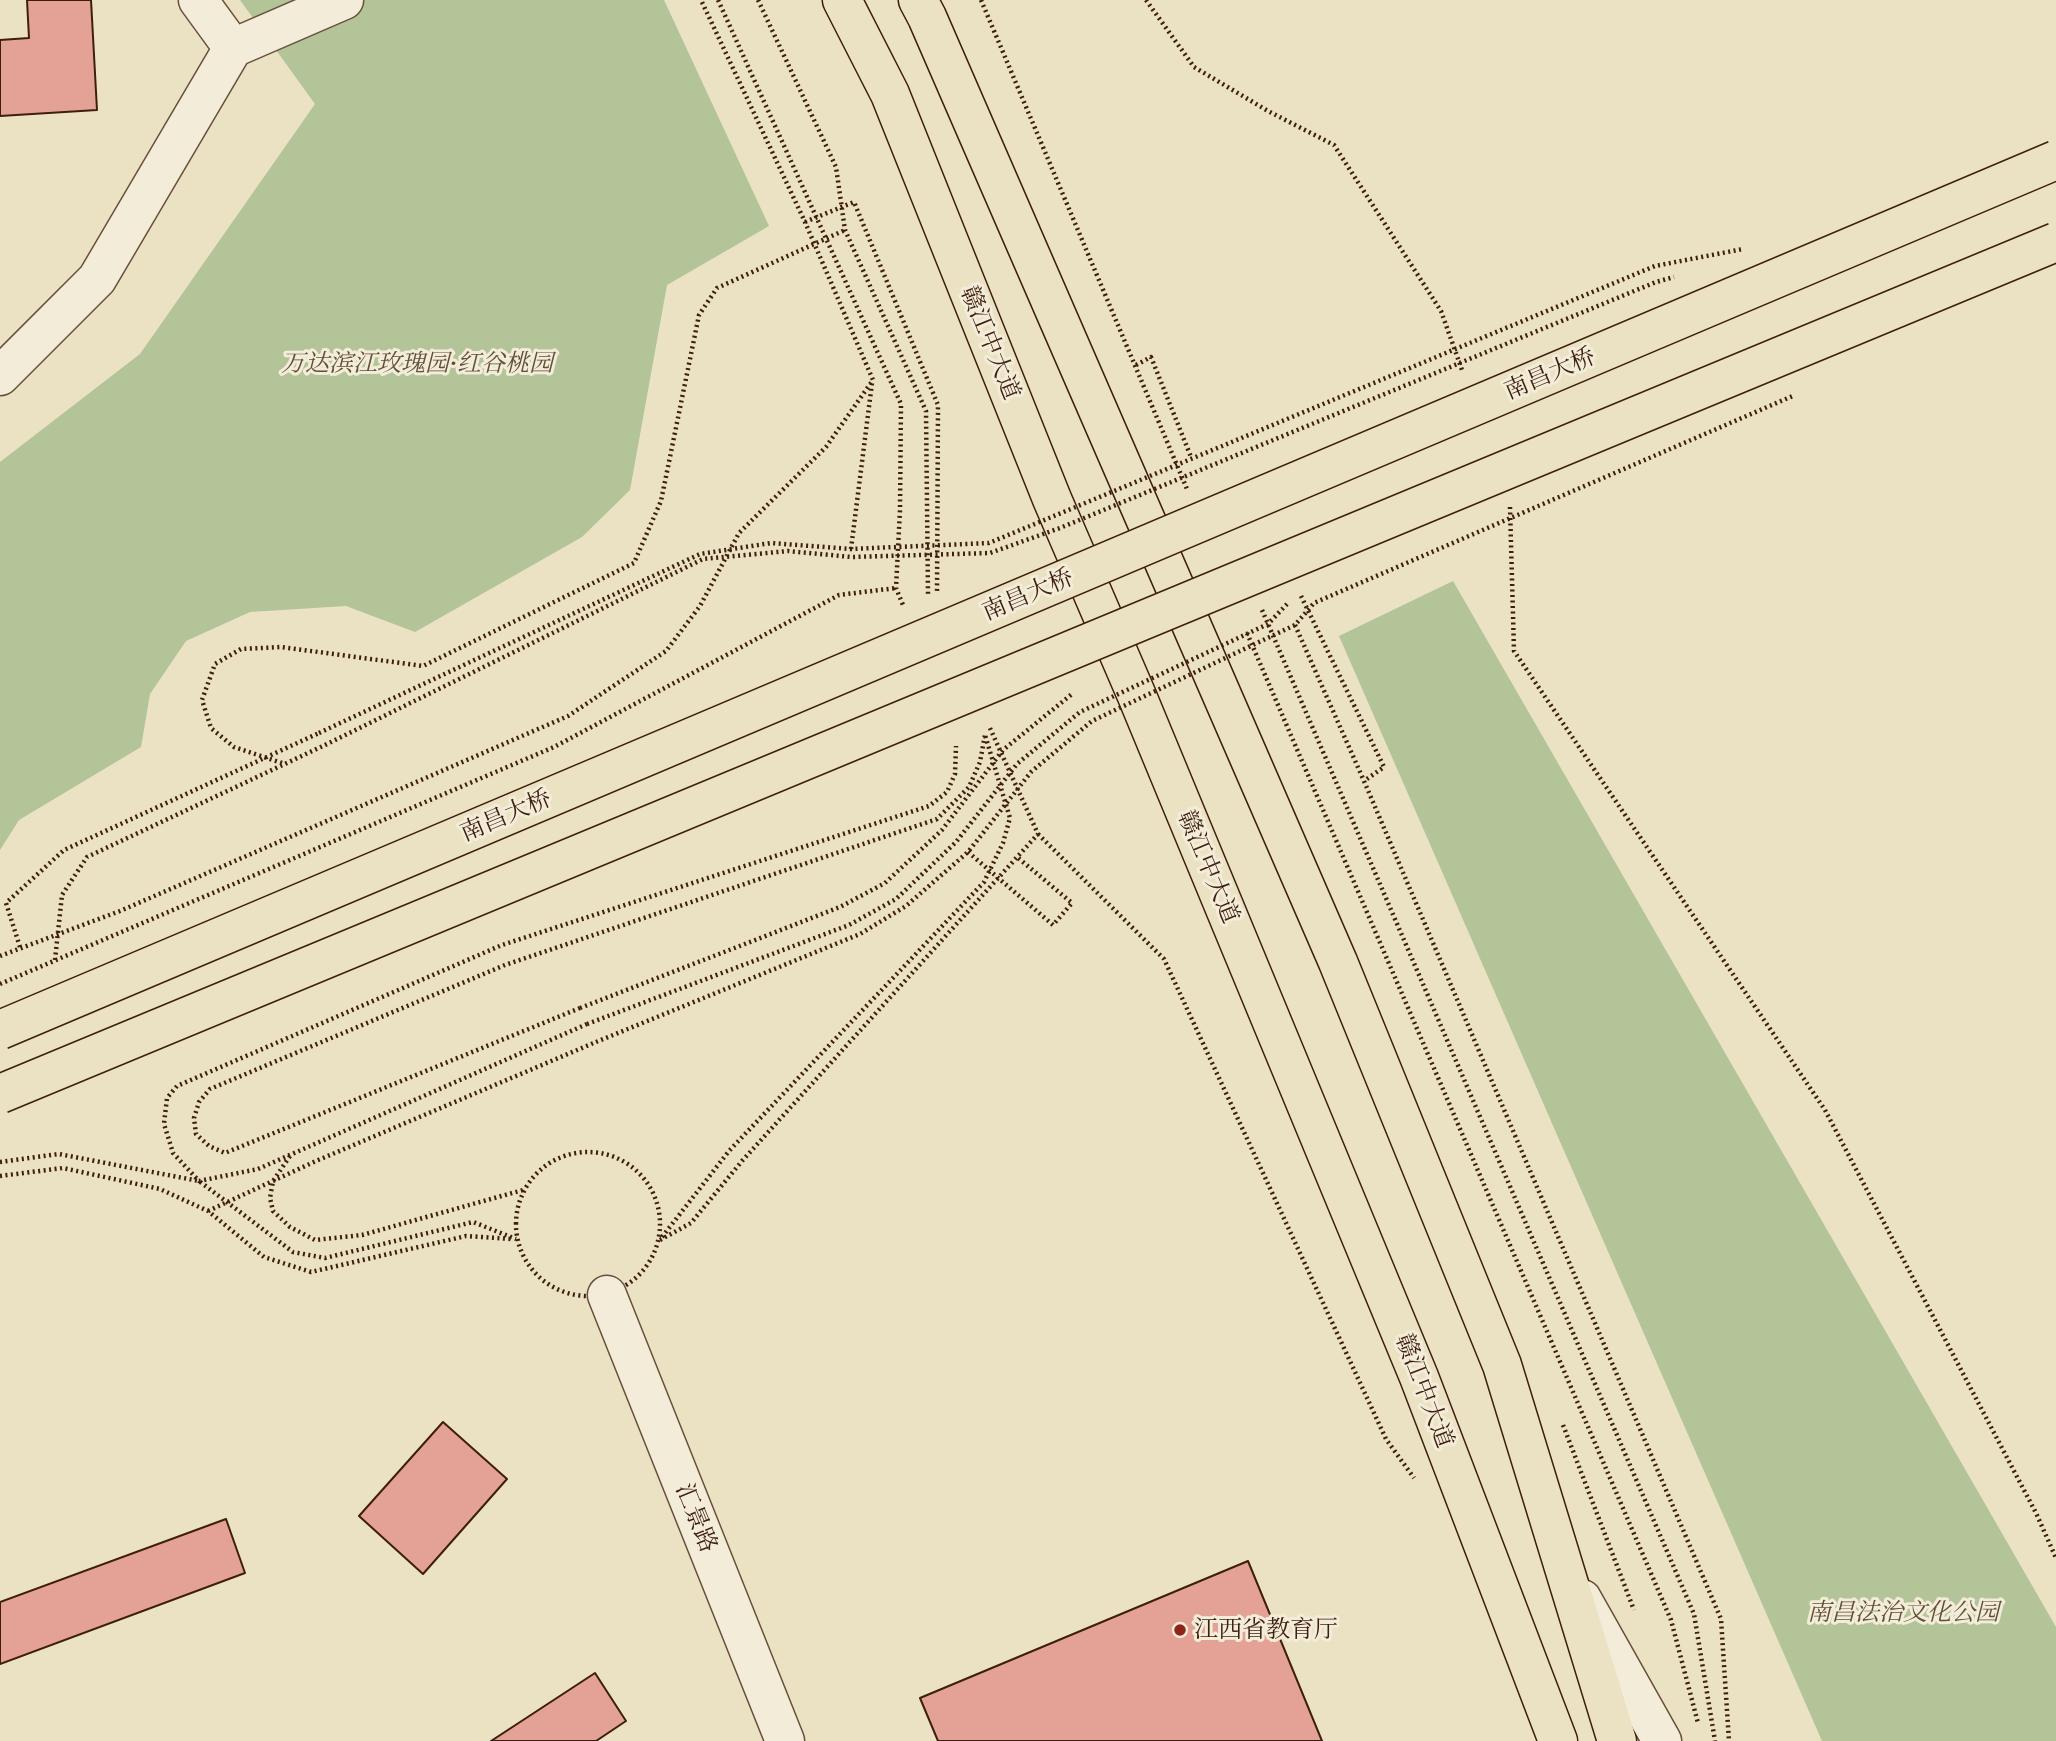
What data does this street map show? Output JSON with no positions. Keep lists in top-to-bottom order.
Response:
{
  "streets": {
    "main road": ["赣江中大道", "南昌大桥"],
    "street": ["汇景路"]
  },
  "parks": ["万达滨江玫瑰园·红谷桃园", "南昌法治文化公园"],
  "places": ["江西省教育厅"]
}
